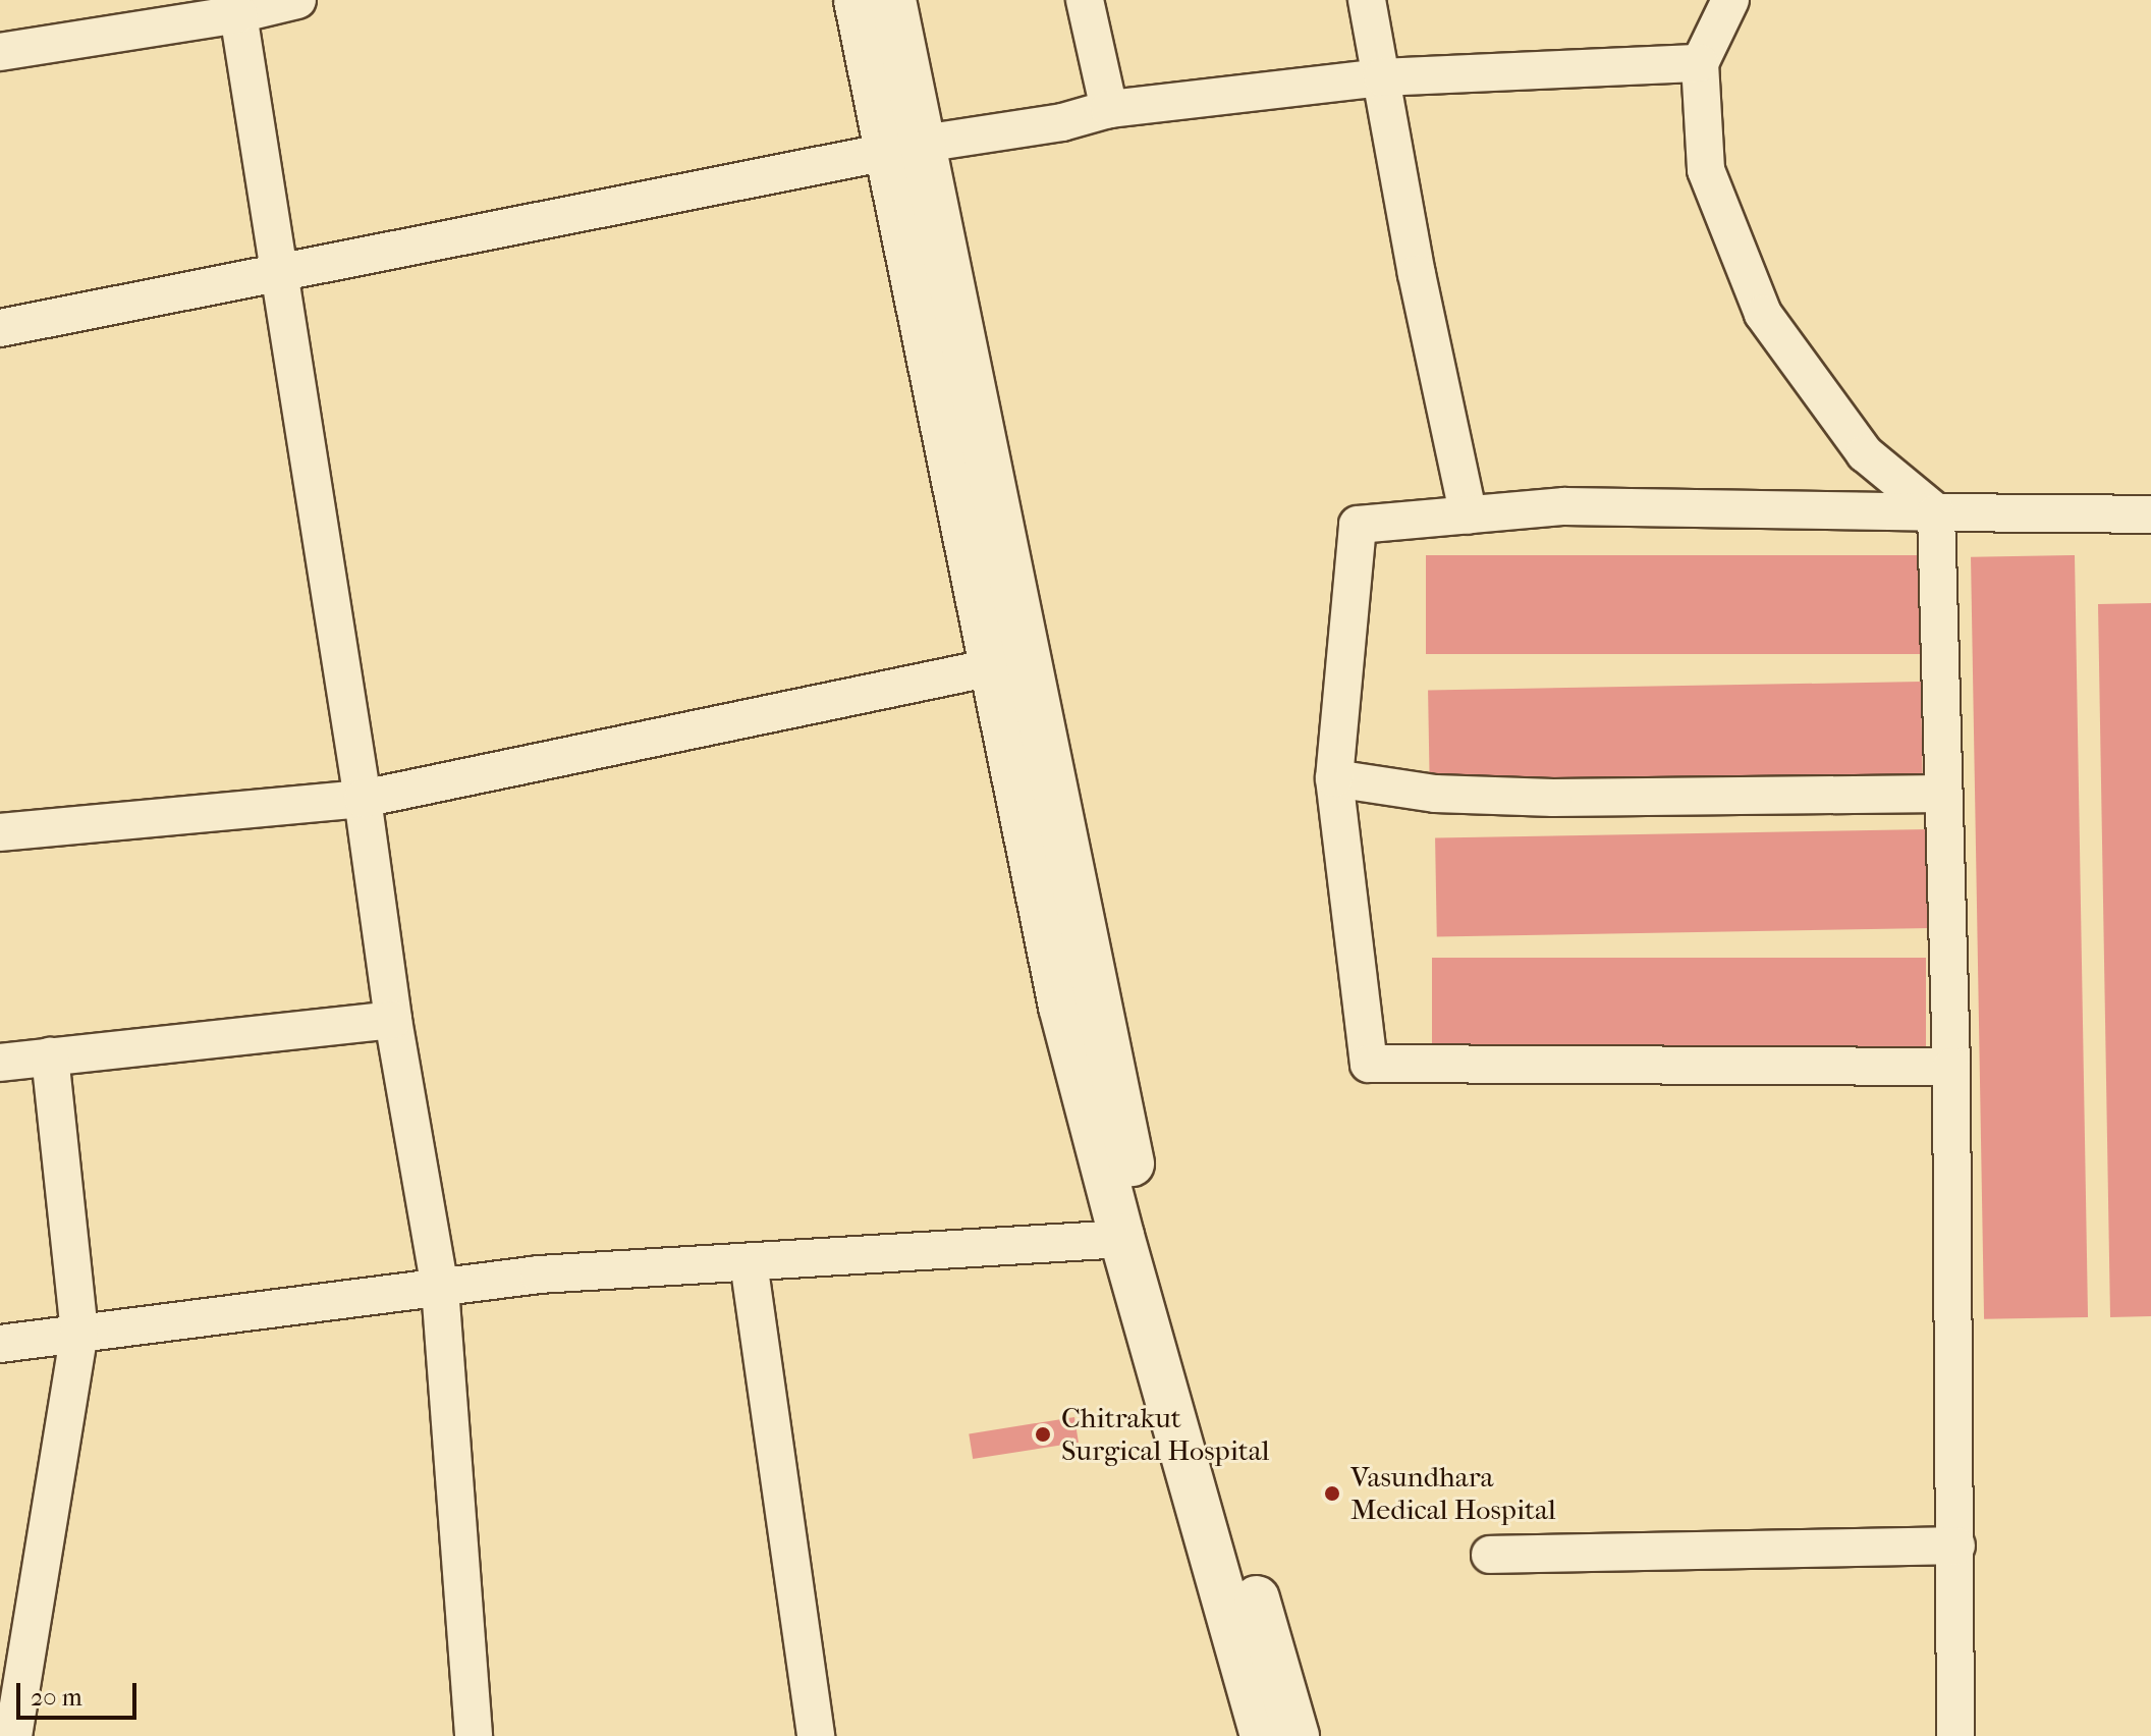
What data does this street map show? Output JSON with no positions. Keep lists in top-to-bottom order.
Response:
{
  "places": ["Chitrakut Surgical Hospital", "Vasundhara Medical Hospital"],
  "scale_bar": "20 m"
}
